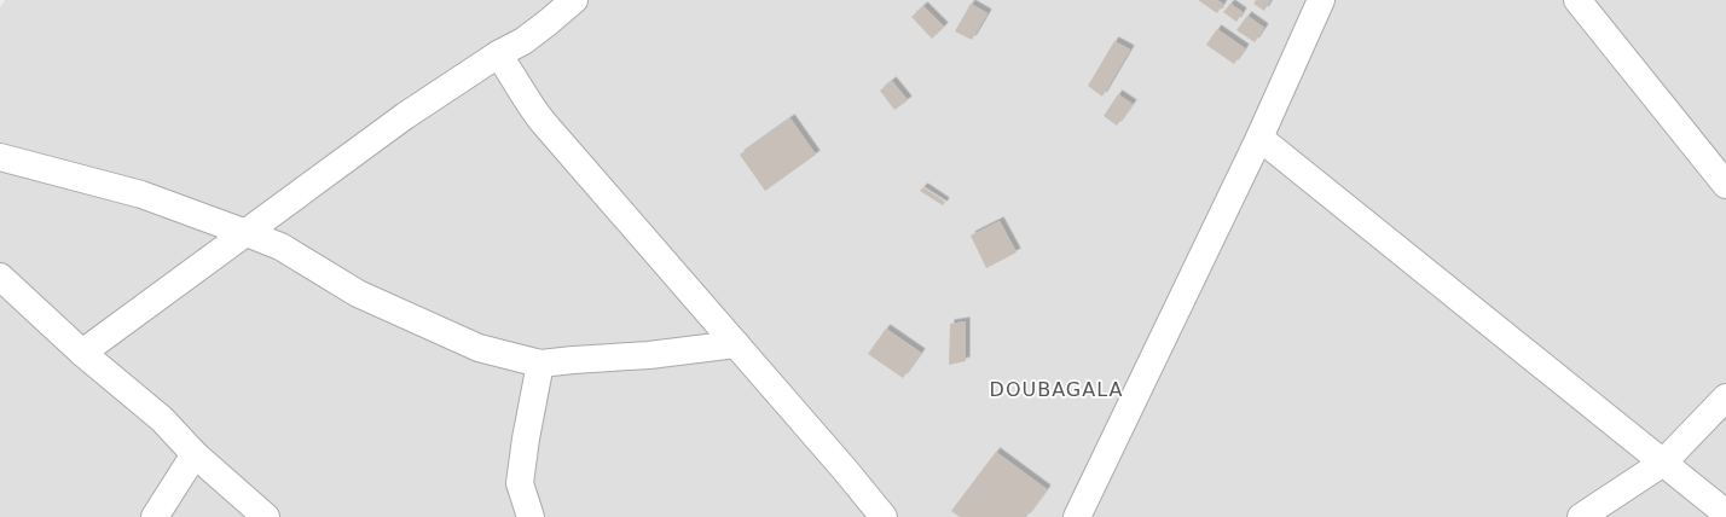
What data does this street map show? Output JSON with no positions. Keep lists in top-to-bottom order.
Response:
{
  "districts": ["DOUBAGALA"]
}
